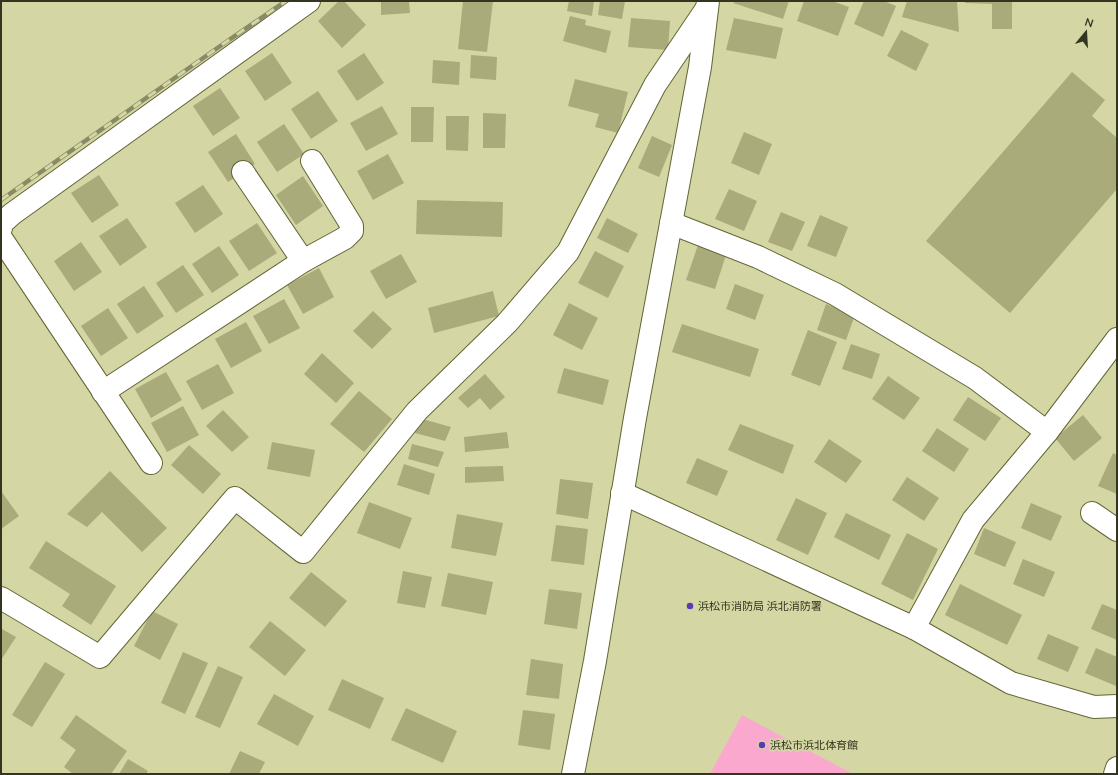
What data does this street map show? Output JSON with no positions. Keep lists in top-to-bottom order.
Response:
{
  "places": ["浜松市消防局 浜北消防署", "浜松市浜北体育館"],
  "north": "top"
}
